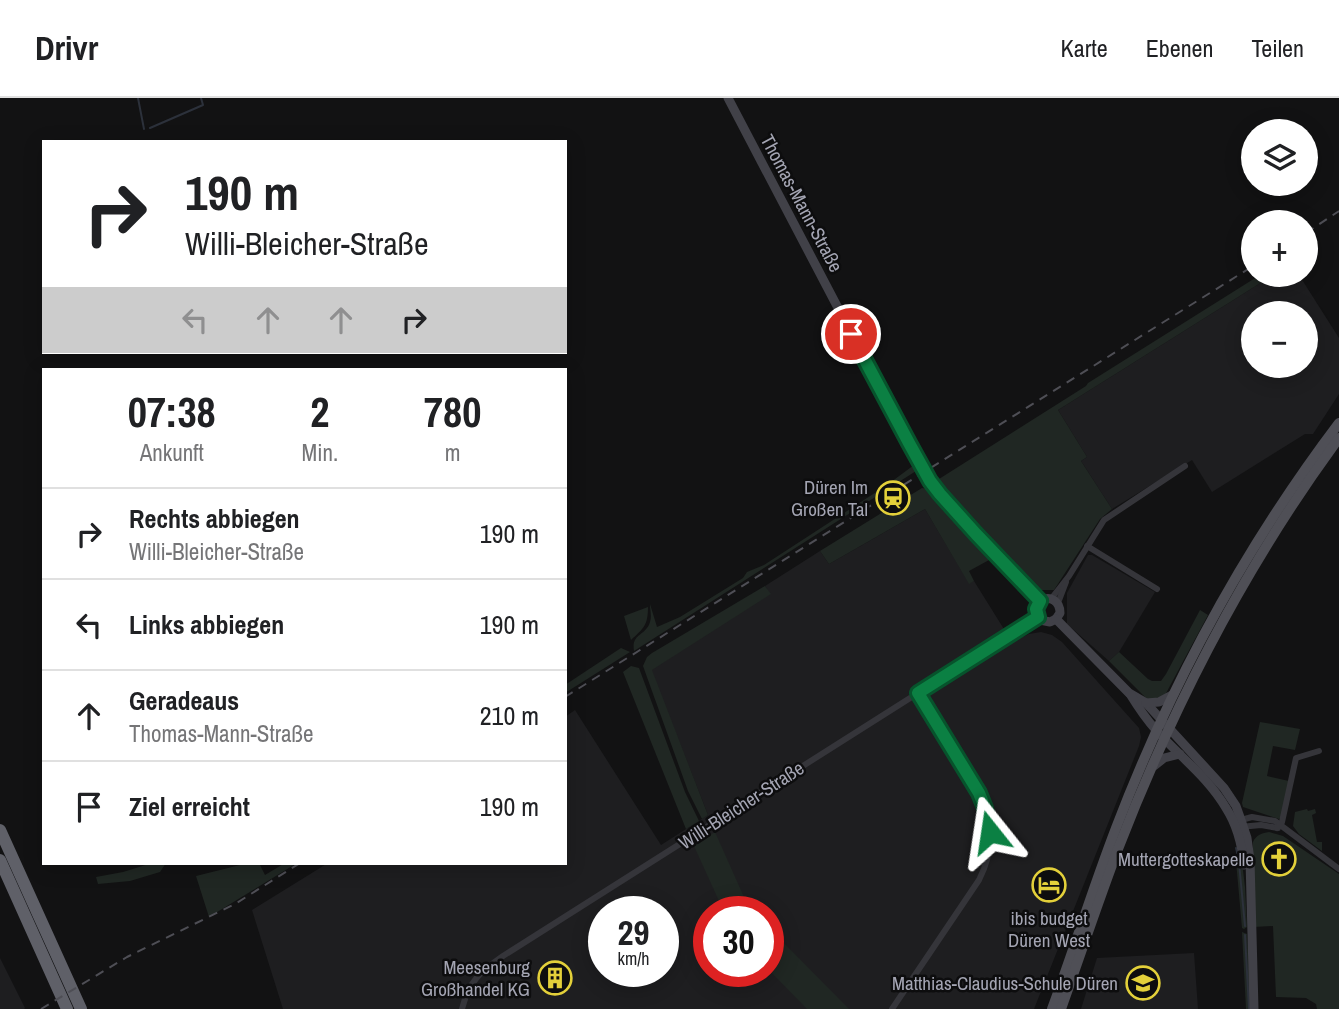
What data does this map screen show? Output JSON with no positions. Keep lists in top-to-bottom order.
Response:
{
  "streets": {
    "main road": ["Thomas-Mann-Straße"],
    "street": ["Willi-Bleicher-Straße"]
  },
  "crossings": [
    ["Thomas-Mann-Straße", "Willi-Bleicher-Straße"]
  ],
  "places": {
    "station": ["Düren Im Großen Tal"],
    "church": ["Muttergotteskapelle"],
    "hotel": ["ibis budget Düren West"],
    "building": ["Meesenburg Großhandel KG"],
    "school or university": ["Matthias-Claudius-Schule Düren"]
  },
  "page": {
    "header": "Drivr",
    "nav": ["Karte", "Ebenen", "Teilen"],
    "map_buttons": ["+", "−"],
    "turn": ["190 m", "Willi-Bleicher-Straße"],
    "eta": [
      "07:38",
      "Ankunft",
      "2",
      "Min.",
      "780",
      "m"
    ],
    "list": [
      {
        "name": "Rechts abbiegen",
        "note": "Willi-Bleicher-Straße",
        "value": "190 m"
      },
      {
        "name": "Links abbiegen",
        "value": "190 m"
      },
      {
        "name": "Geradeaus",
        "note": "Thomas-Mann-Straße",
        "value": "210 m"
      },
      {
        "name": "Ziel erreicht",
        "value": "190 m"
      }
    ],
    "speed": "29 km/h",
    "limit": "30"
  }
}
